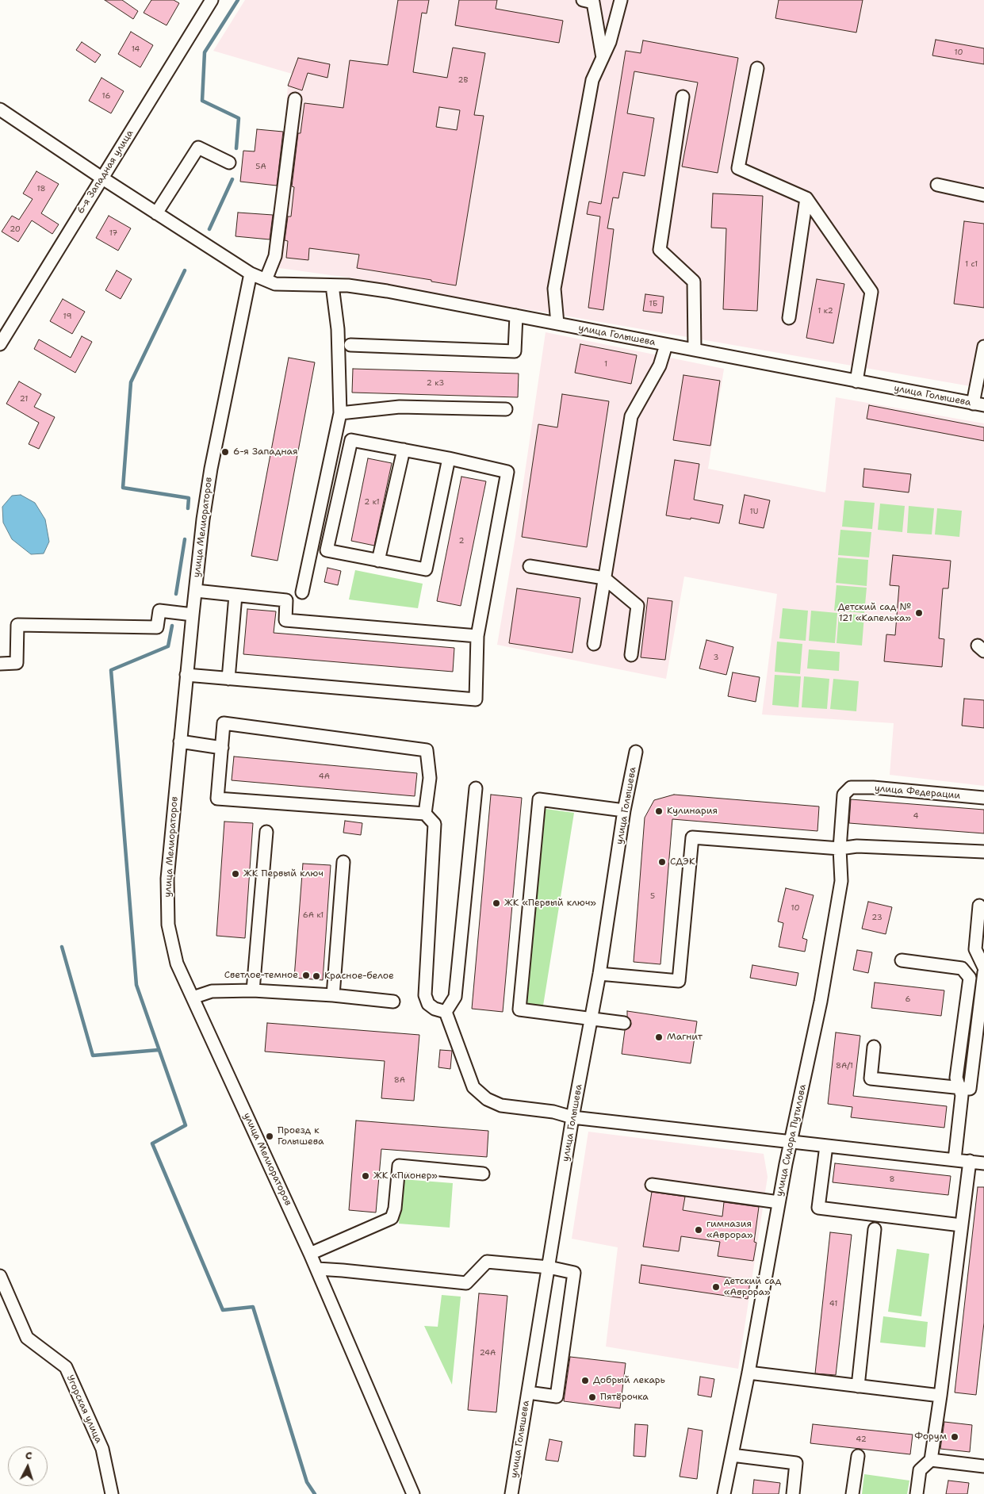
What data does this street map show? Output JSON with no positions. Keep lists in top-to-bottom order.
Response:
{
  "streets": {
    "street": [
      "6-я Западная улица",
      "улица Голышева",
      "улица Мелиораторов",
      "улица Федерации",
      "улица Сидора Путилова",
      "Угорская улица"
    ]
  },
  "crossings": [
    ["6-я Западная улица", "улица Голышева"],
    ["улица Голышева", "улица Мелиораторов"],
    ["улица Федерации", "улица Сидора Путилова"]
  ],
  "places": [
    "6-я Западная",
    "Детский сад № 121 «Капелька»",
    "Кулинария",
    "СДЭК",
    "ЖК Первый ключ",
    "ЖК «Первый ключ»",
    "Светлое-темное",
    "Красное-белое",
    "Магнит",
    "Проезд к Голышева",
    "ЖК «Пионер»",
    "гимназия «Аврора»",
    "детский сад «Аврора»",
    "Добрый лекарь",
    "Пятёрочка",
    "Форум"
  ],
  "house_numbers": [
    "14",
    "10",
    "2В",
    "16",
    "5А",
    "18",
    "20",
    "17",
    "1 с1",
    "1Б",
    "1 к2",
    "19",
    "1",
    "2 к3",
    "21",
    "2 к1",
    "1U",
    "2",
    "3",
    "4А",
    "4",
    "5",
    "10",
    "6А к1",
    "23",
    "6",
    "8А/1",
    "8А",
    "8",
    "41",
    "24А",
    "42"
  ],
  "north": "top"
}
